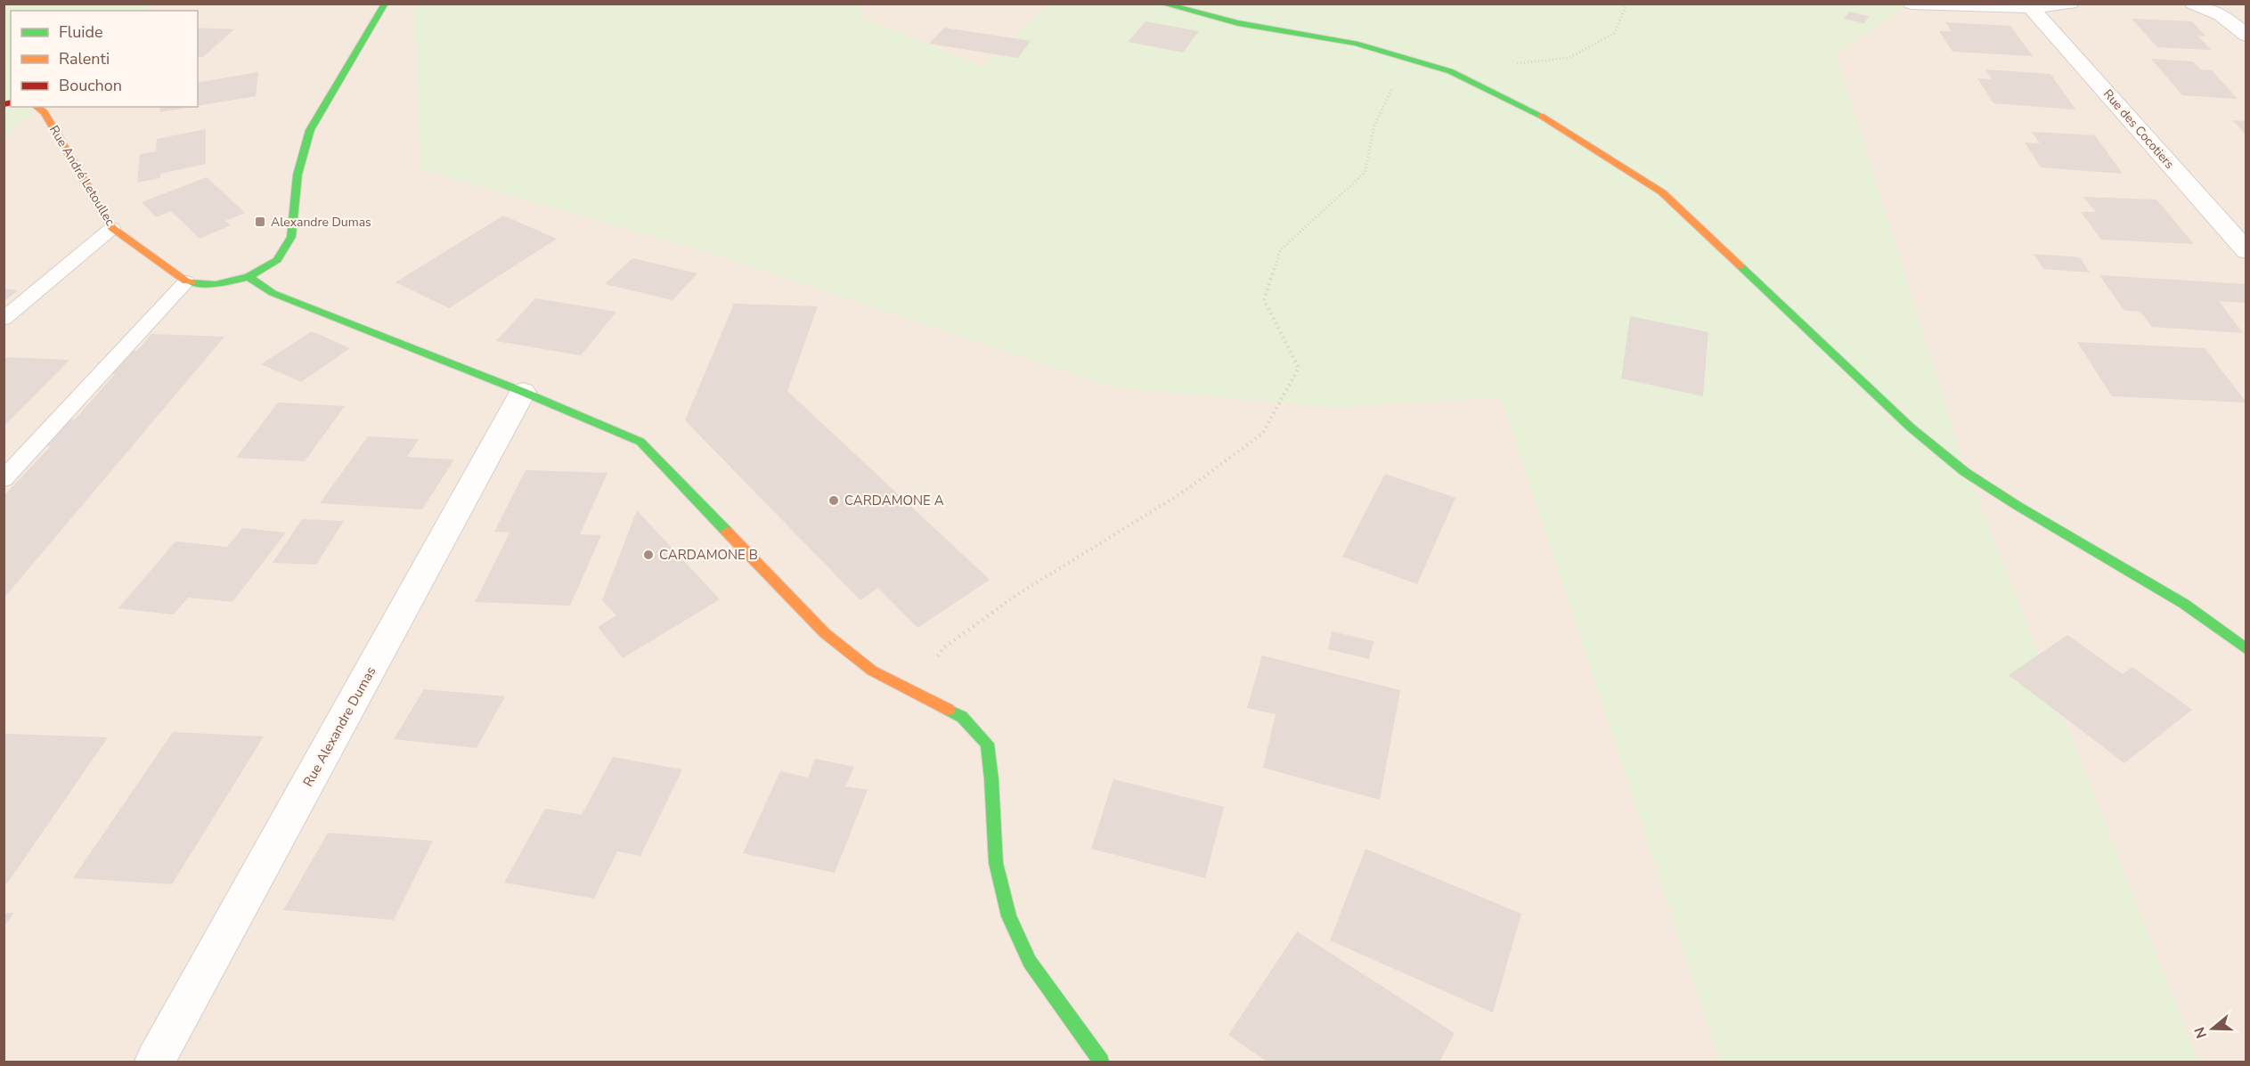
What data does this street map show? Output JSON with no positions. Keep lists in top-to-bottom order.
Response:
{
  "streets": {
    "street": ["Rue des Cocotiers", "Rue André Letoullec", "Rue Alexandre Dumas"]
  },
  "places": {
    "transit": ["Alexandre Dumas"],
    "other": ["CARDAMONE A", "CARDAMONE B"]
  },
  "legend": ["Fluide", "Ralenti", "Bouchon"],
  "north": "left"
}
